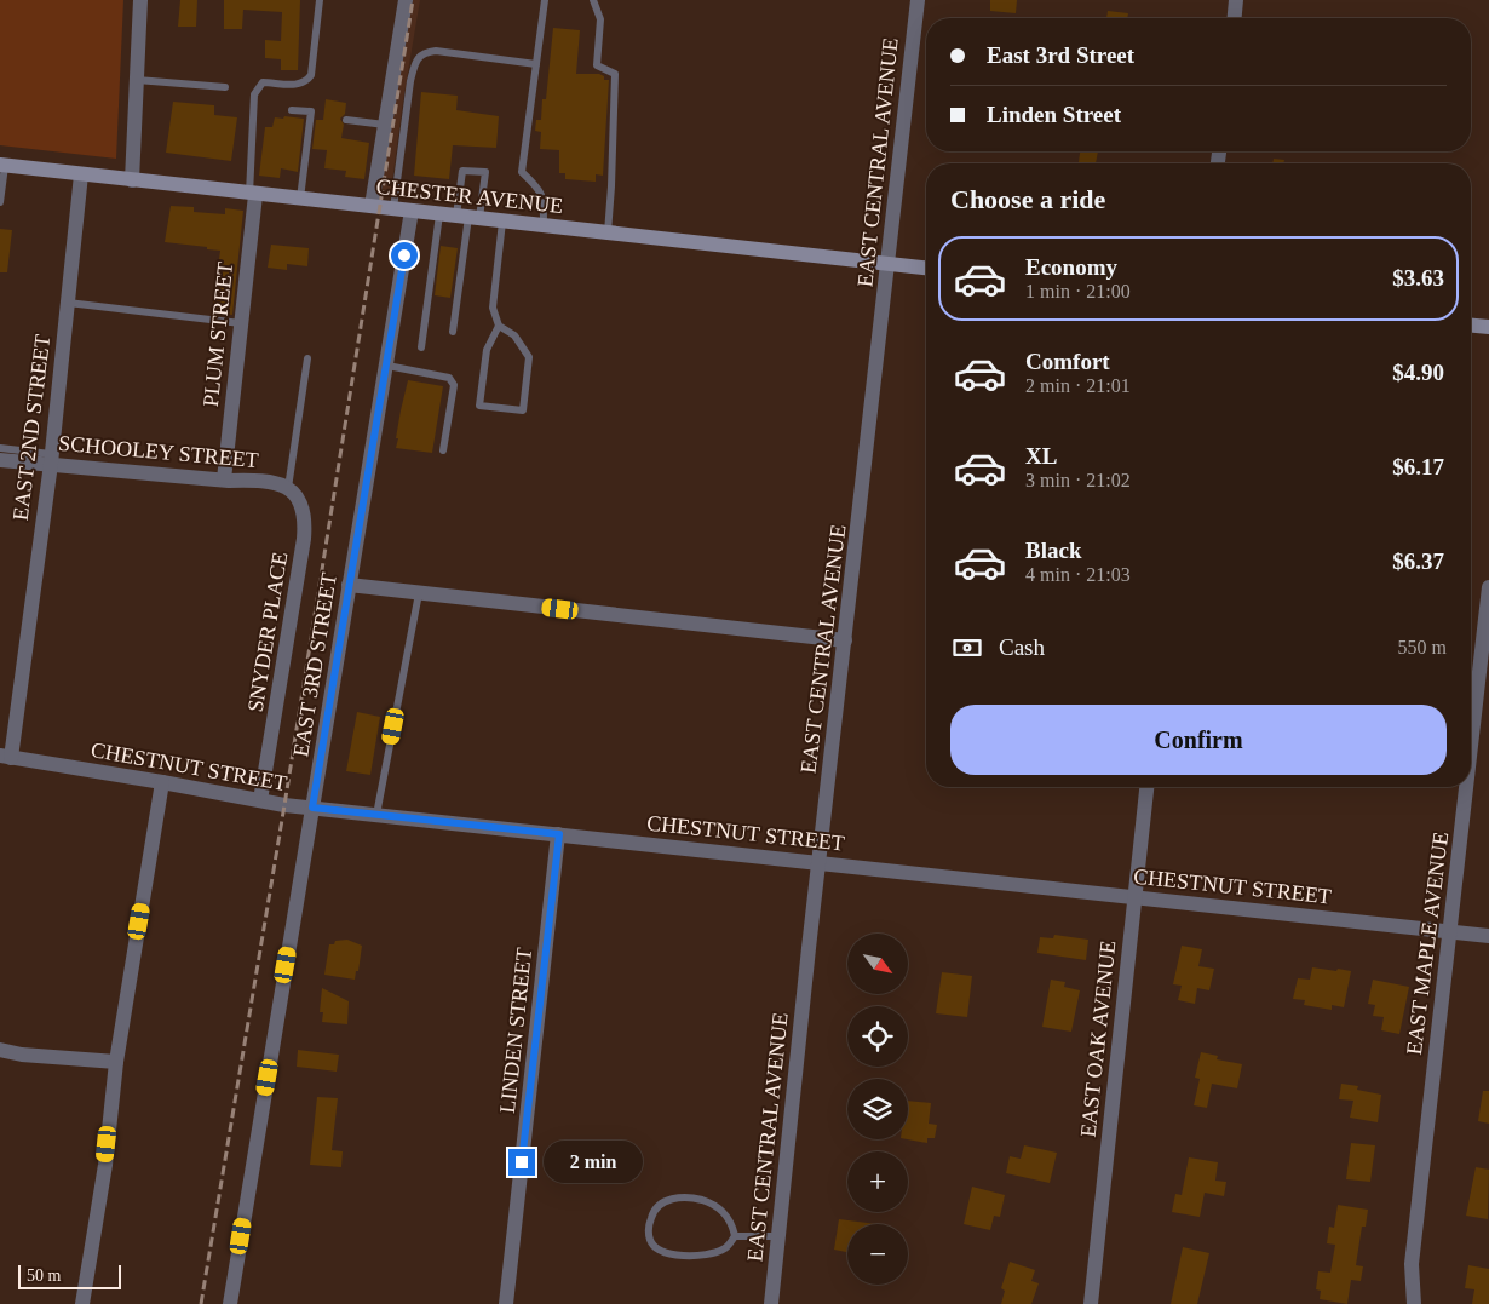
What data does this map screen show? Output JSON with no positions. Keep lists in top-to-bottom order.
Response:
{
  "streets": {
    "main road": ["CHESTER AVENUE"],
    "street": [
      "EAST CENTRAL AVENUE",
      "PLUM STREET",
      "EAST 2ND STREET",
      "SCHOOLEY STREET",
      "SNYDER PLACE",
      "EAST 3RD STREET",
      "CHESTNUT STREET",
      "EAST MAPLE AVENUE",
      "LINDEN STREET",
      "EAST OAK AVENUE"
    ]
  },
  "crossings": [
    ["EAST CENTRAL AVENUE", "CHESTER AVENUE"],
    ["EAST CENTRAL AVENUE", "CHESTNUT STREET"],
    ["CHESTER AVENUE", "PLUM STREET"],
    ["CHESTER AVENUE", "EAST 2ND STREET"],
    ["CHESTER AVENUE", "EAST 3RD STREET"],
    ["PLUM STREET", "SCHOOLEY STREET"],
    ["EAST 2ND STREET", "SCHOOLEY STREET"],
    ["EAST 2ND STREET", "CHESTNUT STREET"],
    ["SCHOOLEY STREET", "SNYDER PLACE"],
    ["SNYDER PLACE", "CHESTNUT STREET"],
    ["EAST 3RD STREET", "CHESTNUT STREET"],
    ["CHESTNUT STREET", "EAST MAPLE AVENUE"],
    ["CHESTNUT STREET", "LINDEN STREET"],
    ["CHESTNUT STREET", "EAST OAK AVENUE"]
  ],
  "scale_bar": "50 m",
  "north": "bottom right",
  "page": {
    "banner": ["East 3rd Street", "Linden Street"],
    "heading": "Choose a ride",
    "list": [
      {
        "name": "Economy",
        "note": "1 min · 21:00",
        "value": "$3.63"
      },
      {
        "name": "Comfort",
        "note": "2 min · 21:01",
        "value": "$4.90"
      },
      {
        "name": "XL",
        "note": "3 min · 21:02",
        "value": "$6.17"
      },
      {
        "name": "Black",
        "note": "4 min · 21:03",
        "value": "$6.37"
      }
    ],
    "pay": ["Cash", "550 m"],
    "buttons": "Confirm",
    "map_buttons": ["+", "−"],
    "bubble": "2 min",
    "scale": "50 m"
  }
}
